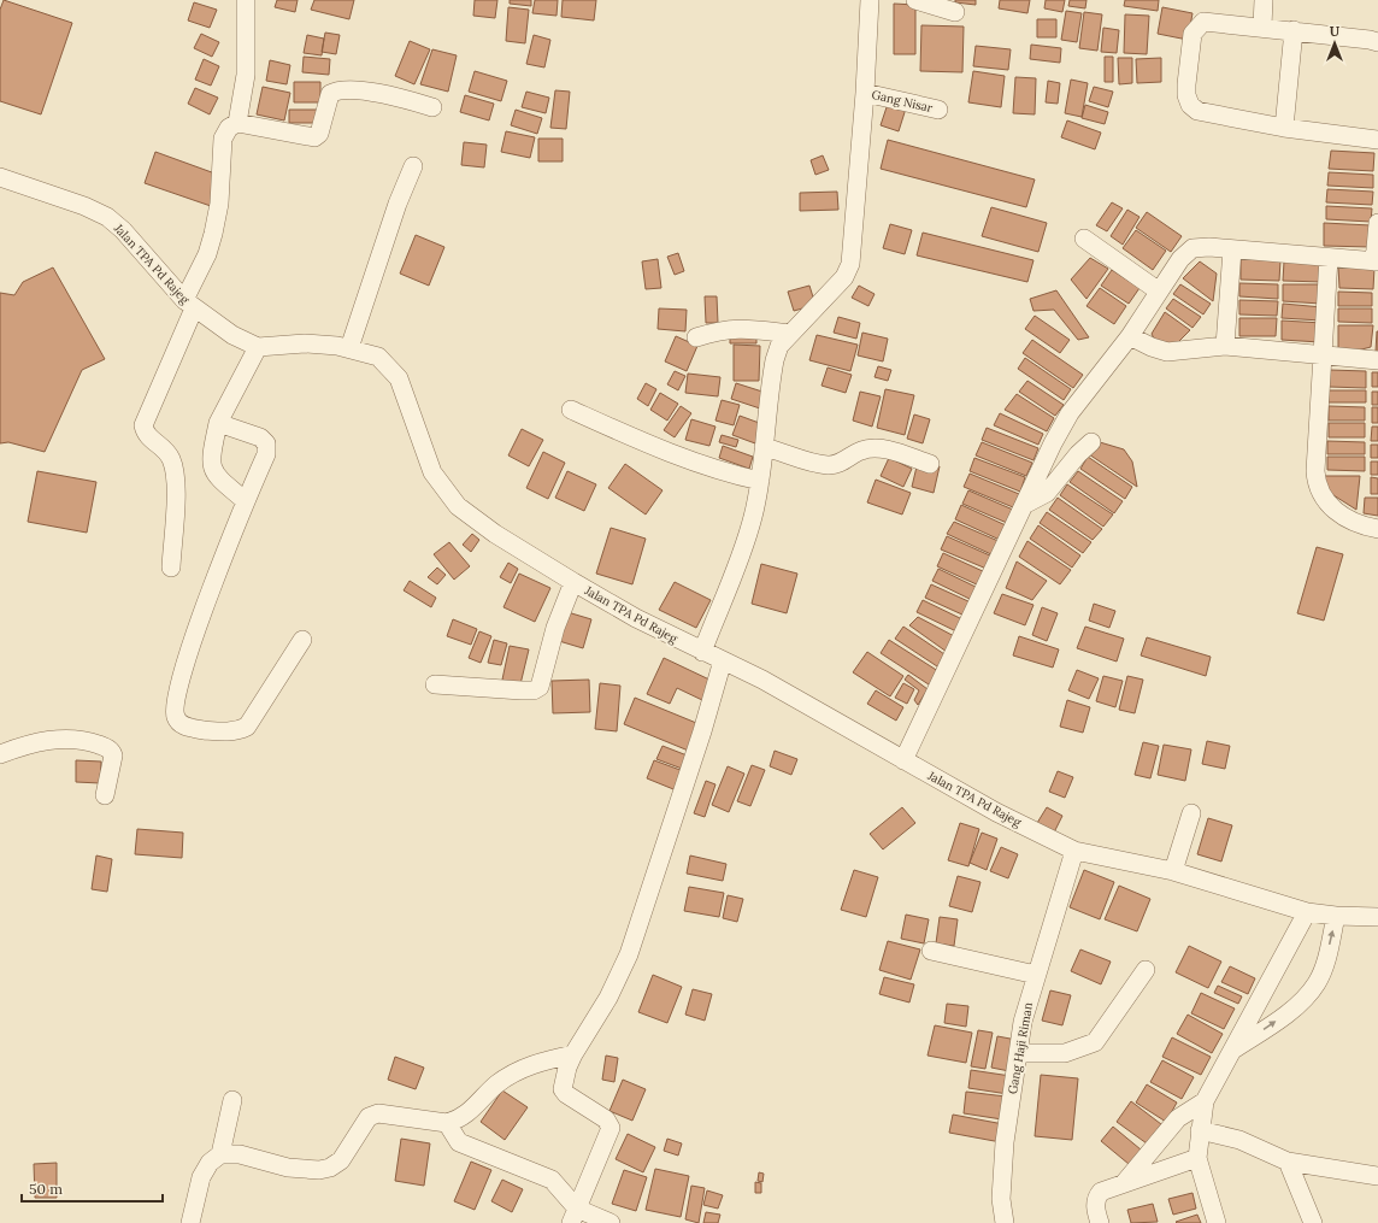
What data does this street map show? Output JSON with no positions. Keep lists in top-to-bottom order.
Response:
{
  "streets": {
    "street": ["Gang Nisar", "Jalan TPA Pd Rajeg", "Gang Haji Riman"]
  },
  "crossings": [
    ["Jalan TPA Pd Rajeg", "Gang Haji Riman"]
  ],
  "scale_bar": "50 m",
  "north": "top"
}
